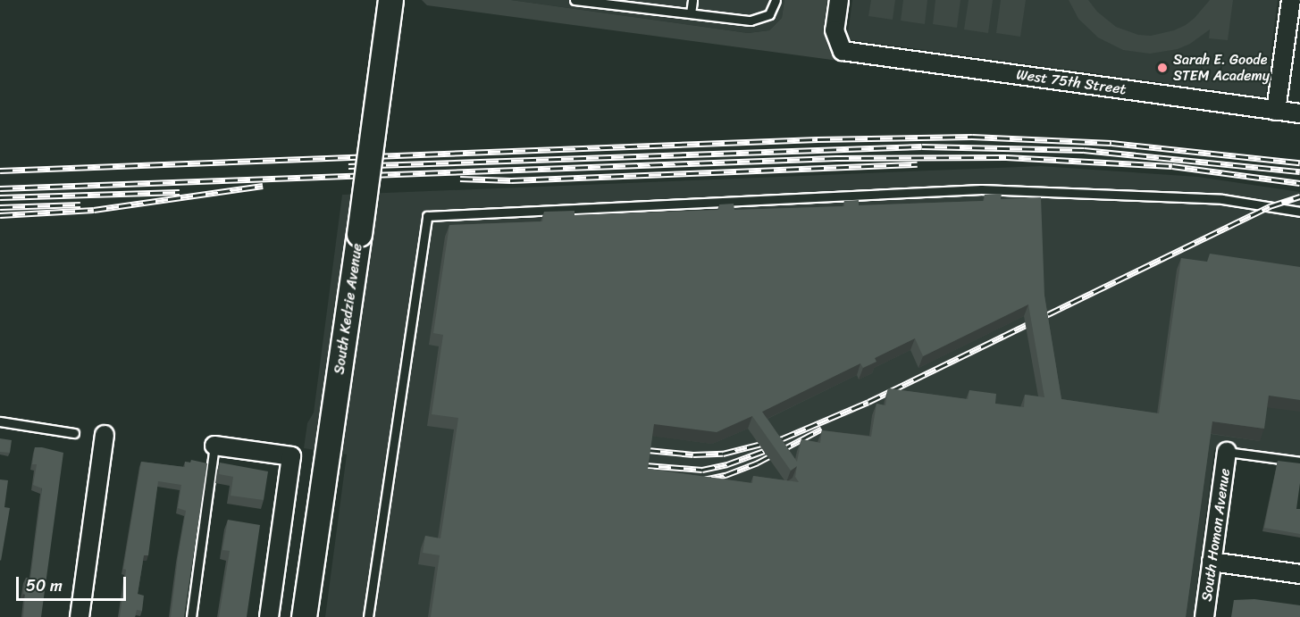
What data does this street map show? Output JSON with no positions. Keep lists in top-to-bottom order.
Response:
{
  "streets": {
    "main road": ["South Kedzie Avenue"],
    "street": ["West 75th Street", "South Homan Avenue"]
  },
  "places": ["Sarah E. Goode STEM Academy"],
  "scale_bar": "50 m"
}
